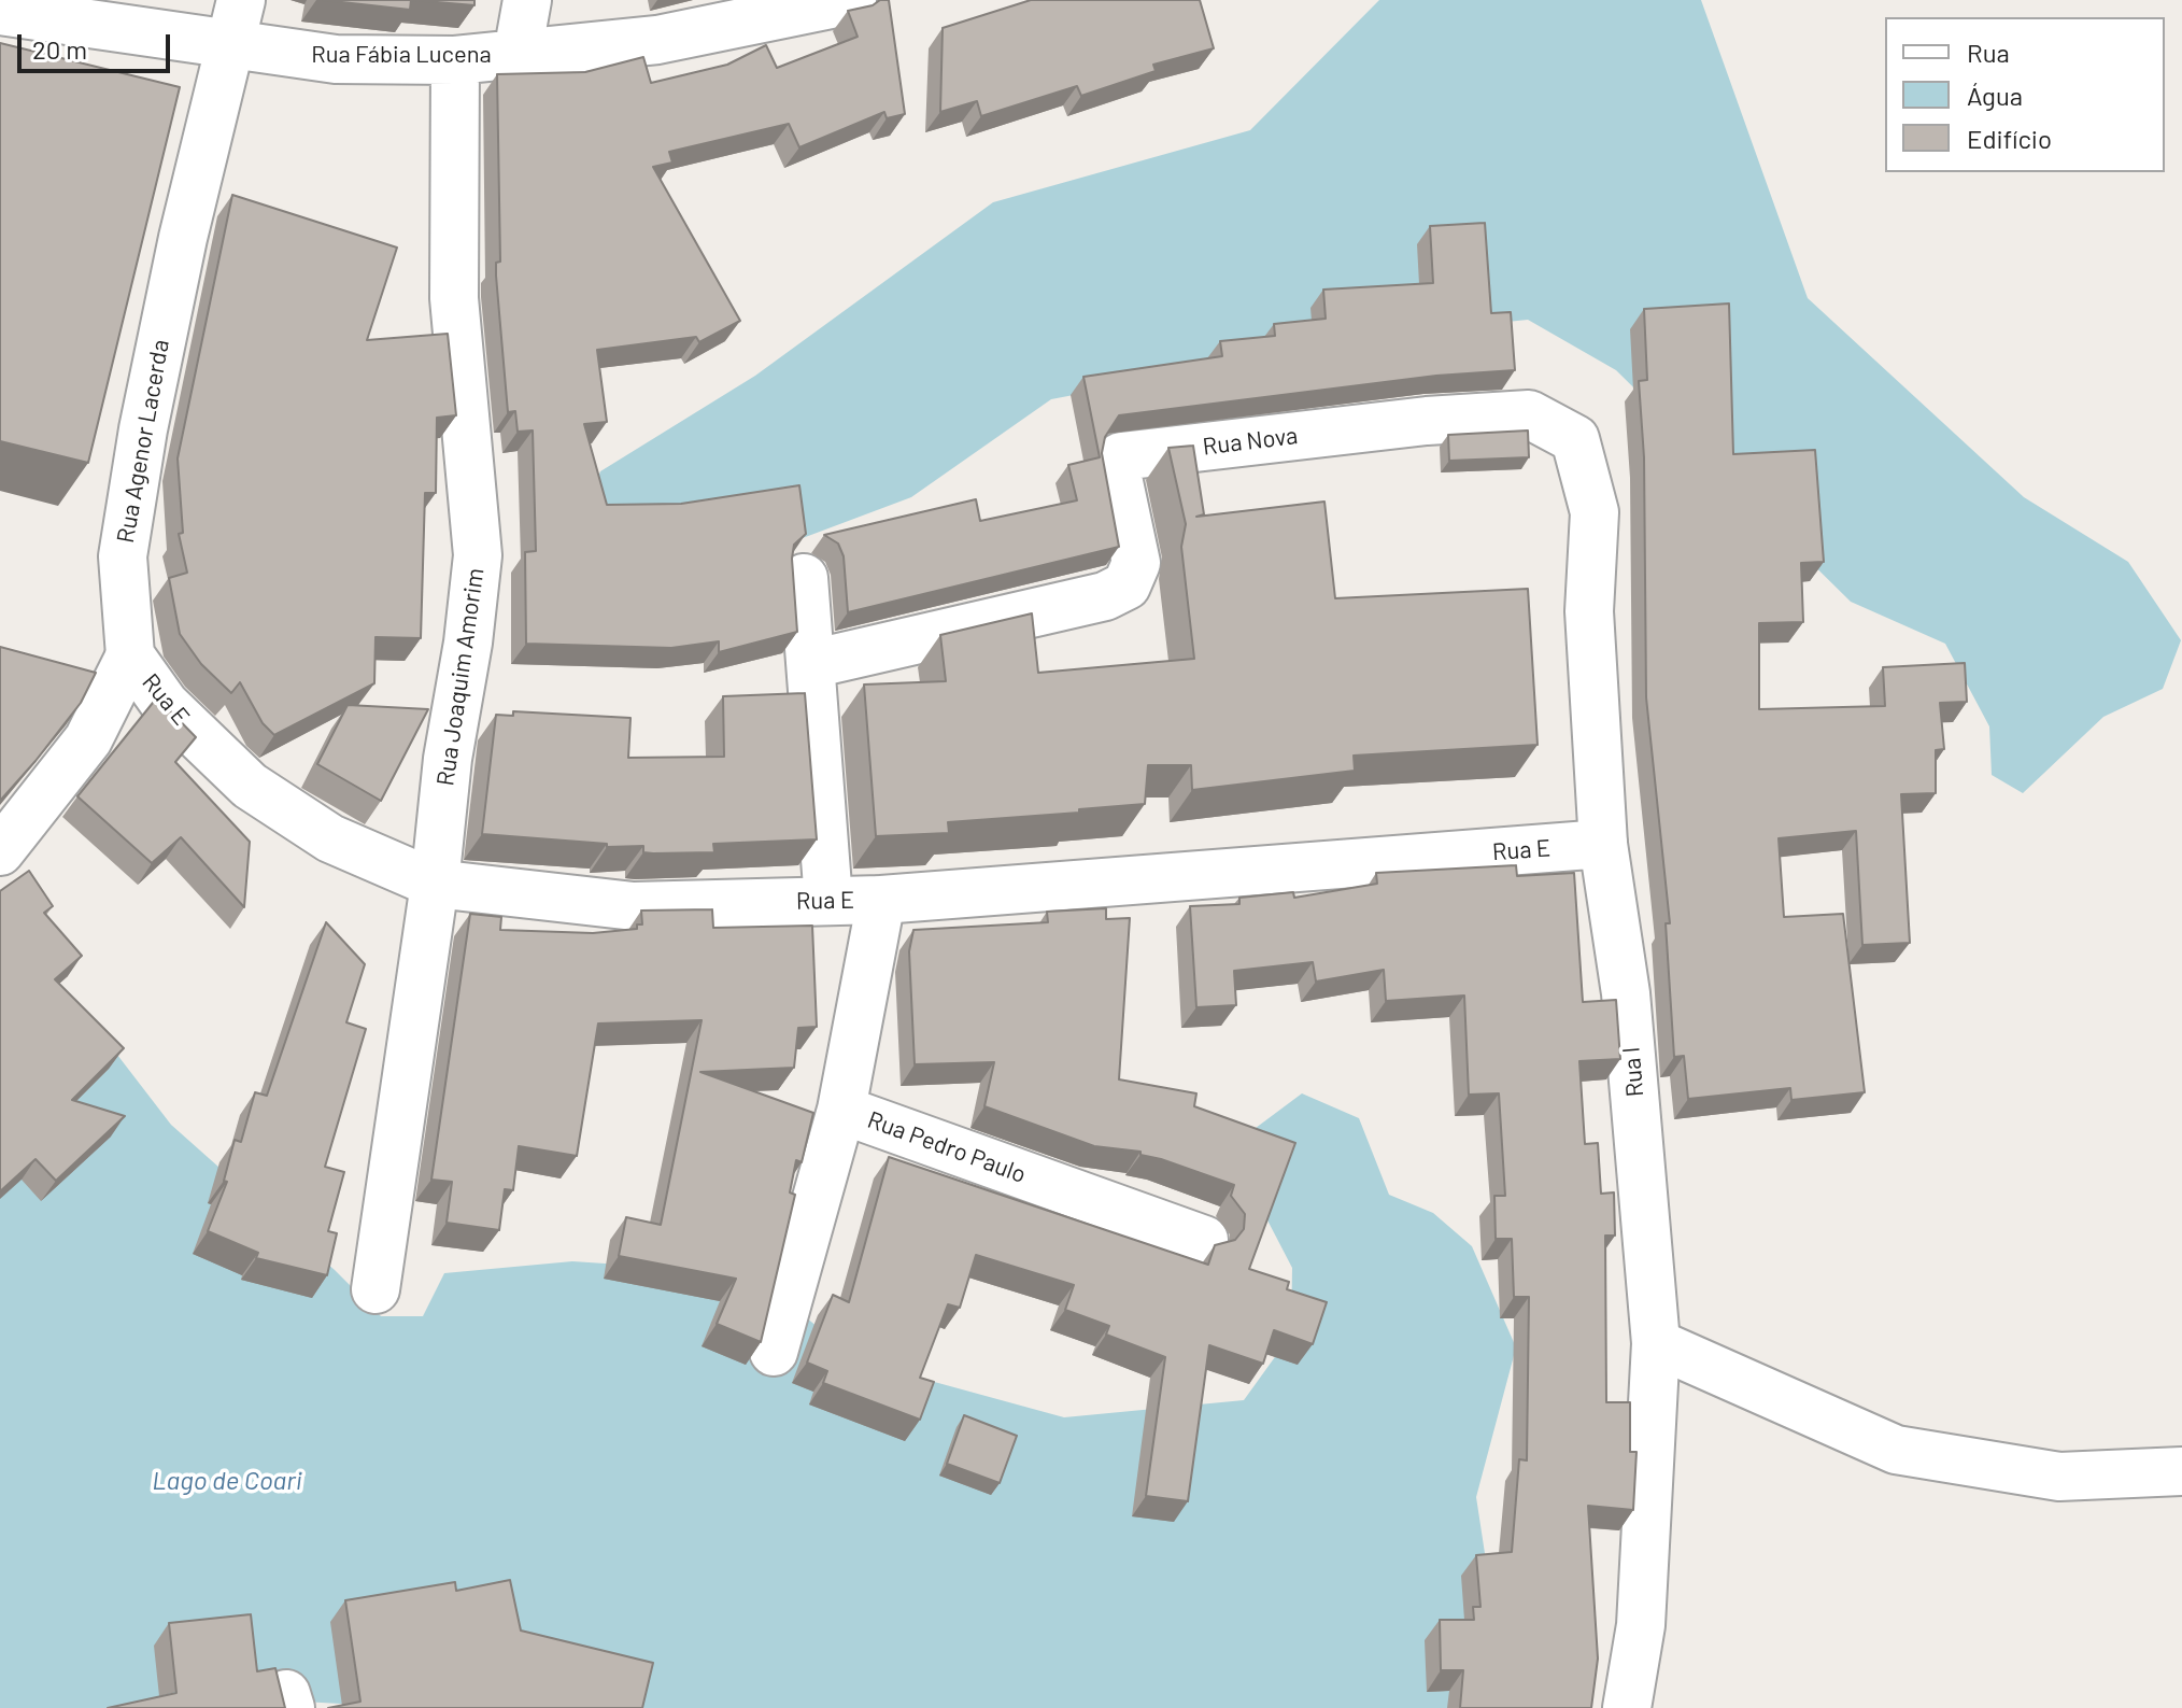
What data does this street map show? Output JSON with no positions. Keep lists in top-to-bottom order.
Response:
{
  "streets": {
    "street": [
      "Rua Fábia Lucena",
      "Rua Agenor Lacerda",
      "Rua Nova",
      "Rua Joaquim Amorim",
      "Rua E",
      "Rua I",
      "Rua Pedro Paulo"
    ]
  },
  "crossings": [
    ["Rua Fábia Lucena", "Rua Agenor Lacerda"],
    ["Rua Fábia Lucena", "Rua Joaquim Amorim"],
    ["Rua Agenor Lacerda", "Rua E"],
    ["Rua Nova", "Rua I"],
    ["Rua Joaquim Amorim", "Rua E"],
    ["Rua E", "Rua I"],
    ["Rua E", "Rua Pedro Paulo"]
  ],
  "water": ["Lago de Coari"],
  "legend": ["Rua", "Água", "Edifício"],
  "scale_bar": "20 m"
}
